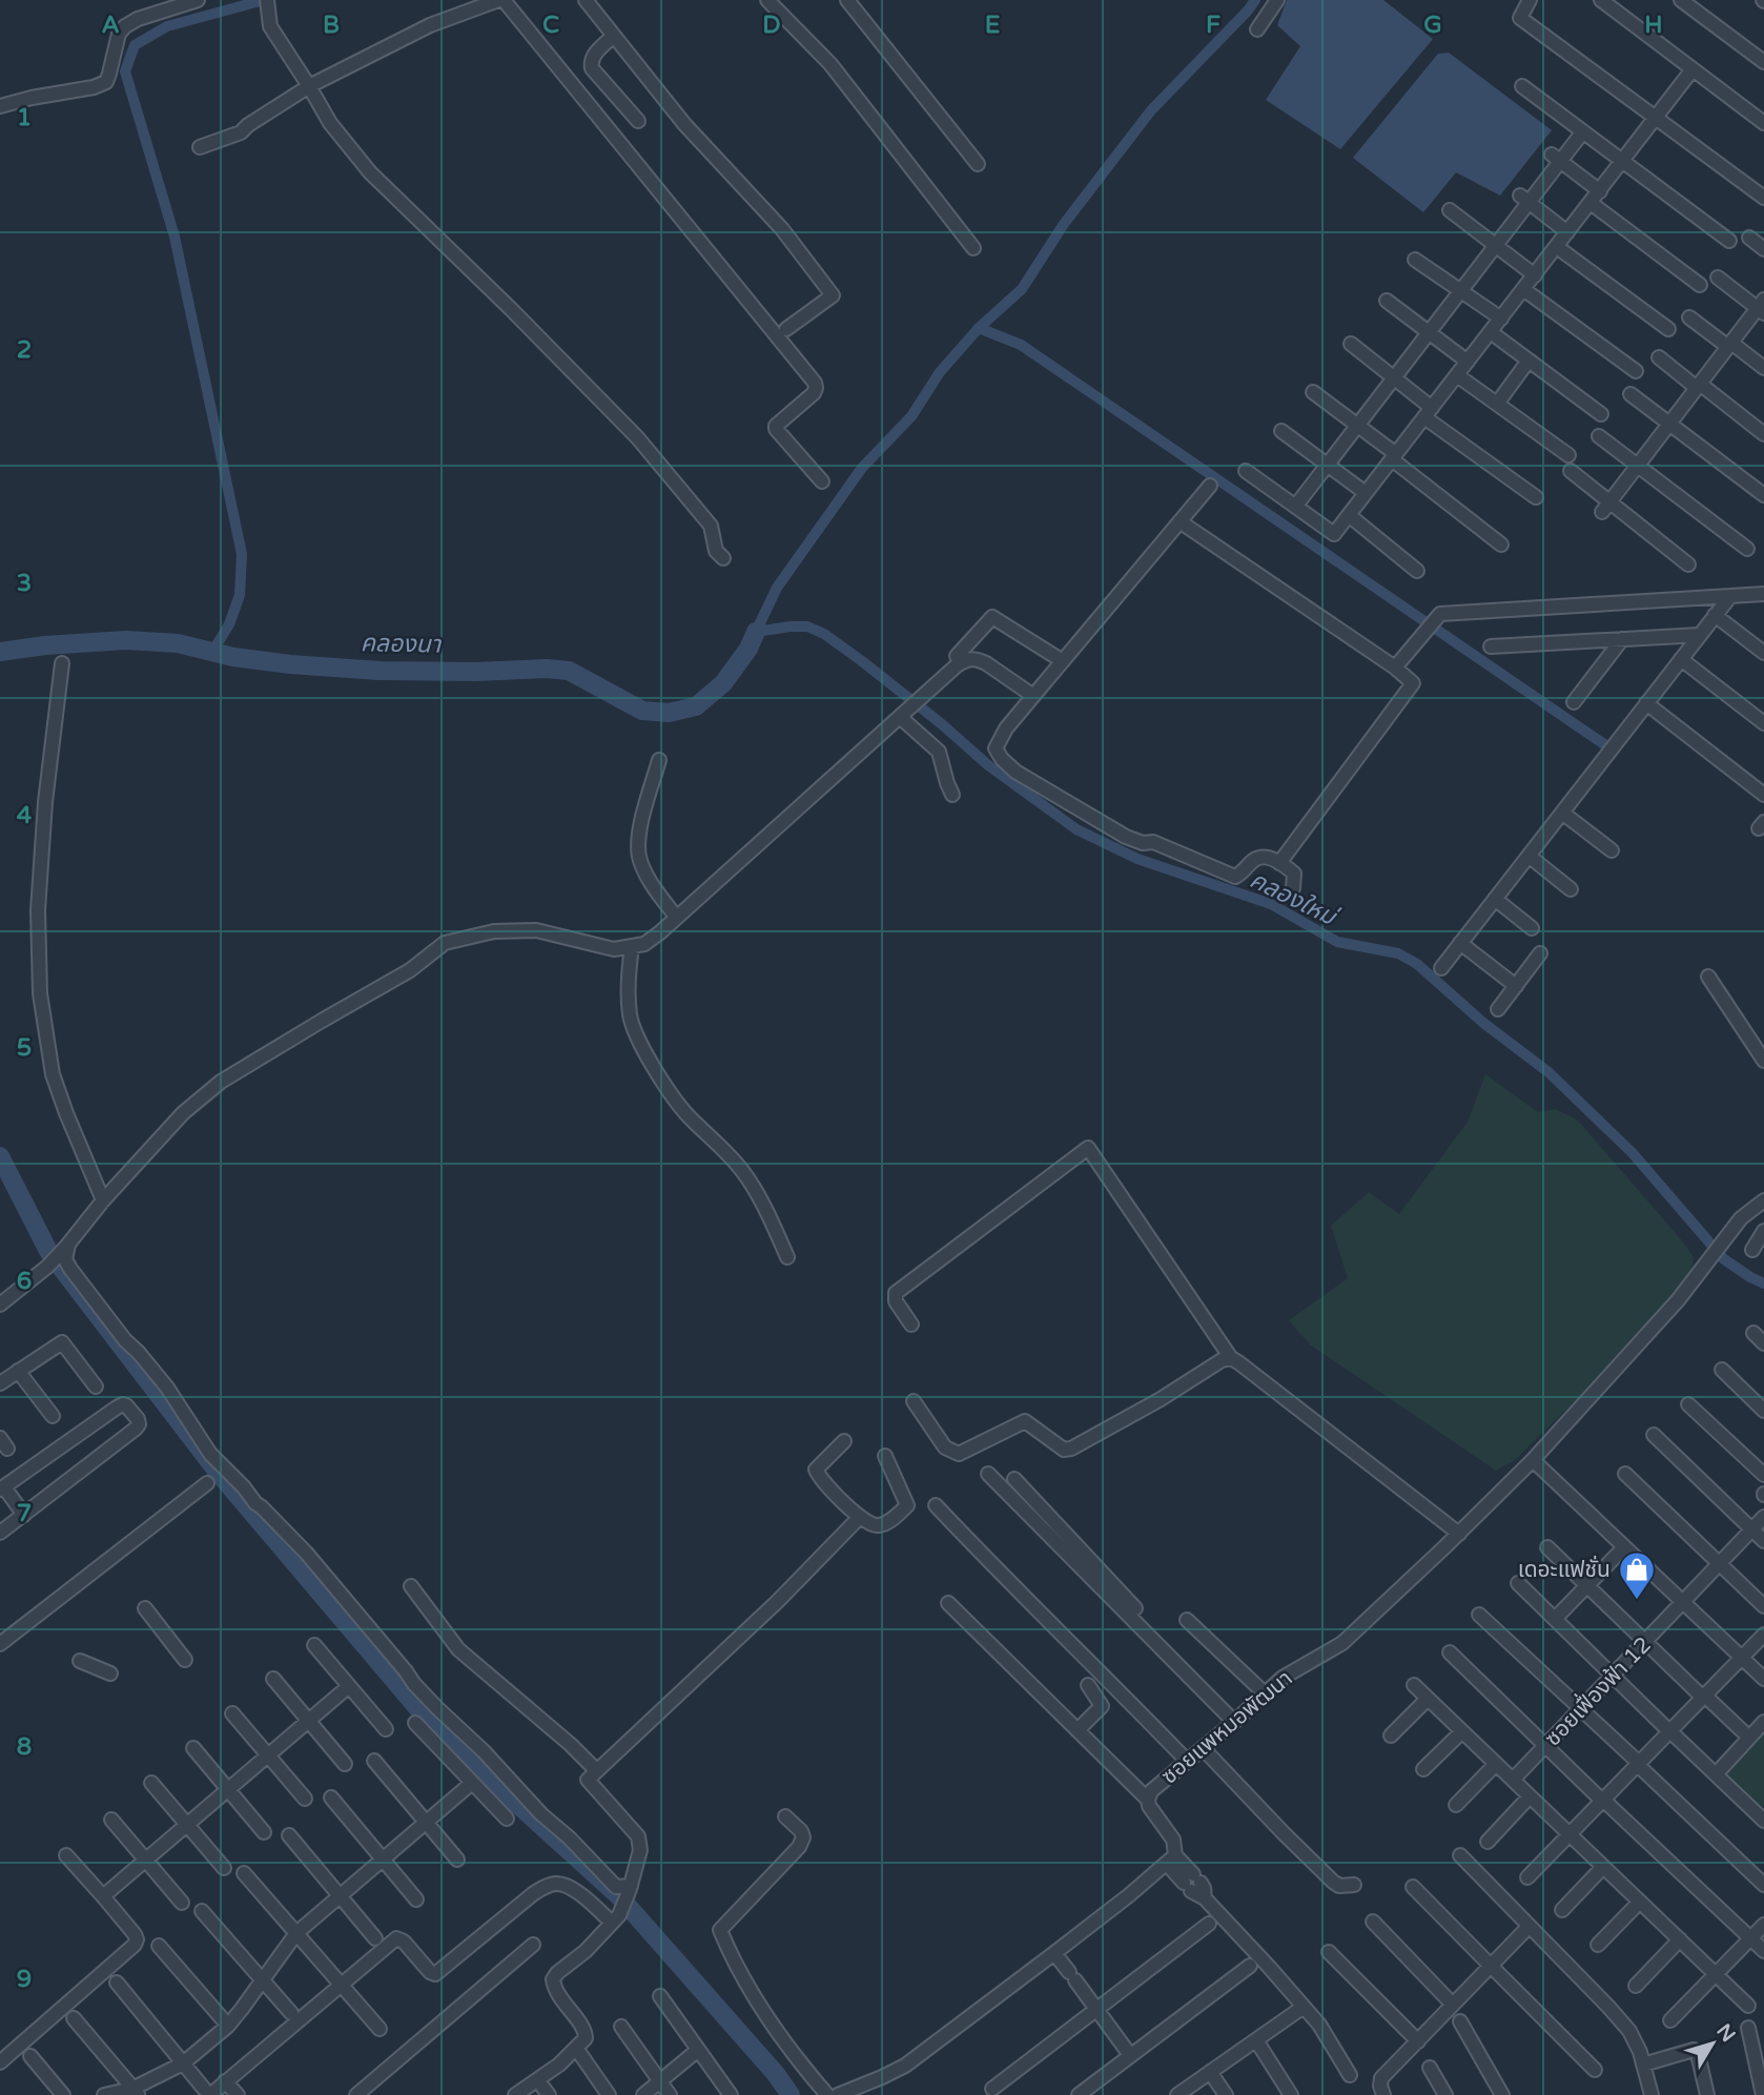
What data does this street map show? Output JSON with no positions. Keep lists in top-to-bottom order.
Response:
{
  "streets": {
    "street": ["ซอยเฟื่องฟ้า 12", "ซอยแพหมอพัฒนา"]
  },
  "water": ["คลองนา", "คลองใหม่"],
  "places": {
    "shop": ["เดอะแฟชั่น"]
  },
  "north": "top right",
  "grid": {
    "columns": [
      "A",
      "B",
      "C",
      "D",
      "E",
      "F",
      "G",
      "H"
    ],
    "rows": [
      "1",
      "2",
      "3",
      "4",
      "5",
      "6",
      "7",
      "8",
      "9"
    ]
  }
}
